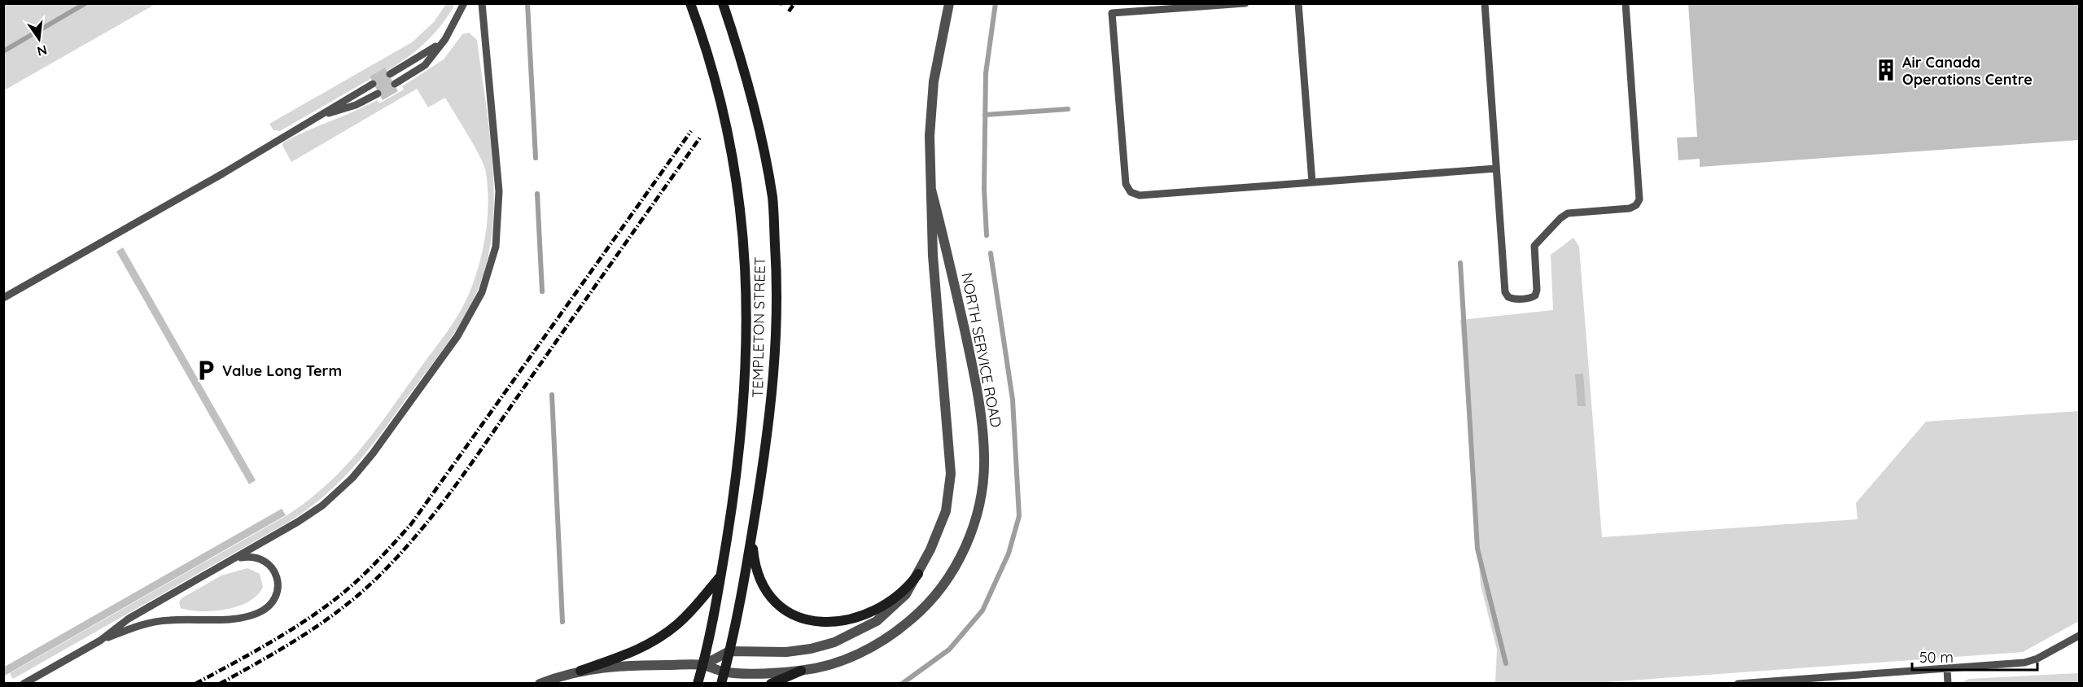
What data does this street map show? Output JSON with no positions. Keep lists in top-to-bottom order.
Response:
{
  "streets": {
    "street": ["TEMPLETON STREET", "NORTH SERVICE ROAD"]
  },
  "crossings": [
    ["TEMPLETON STREET", "NORTH SERVICE ROAD"]
  ],
  "places": {
    "building": ["Air Canada Operations Centre"],
    "parking": ["Value Long Term"]
  },
  "scale_bar": "50 m",
  "north": "bottom"
}
